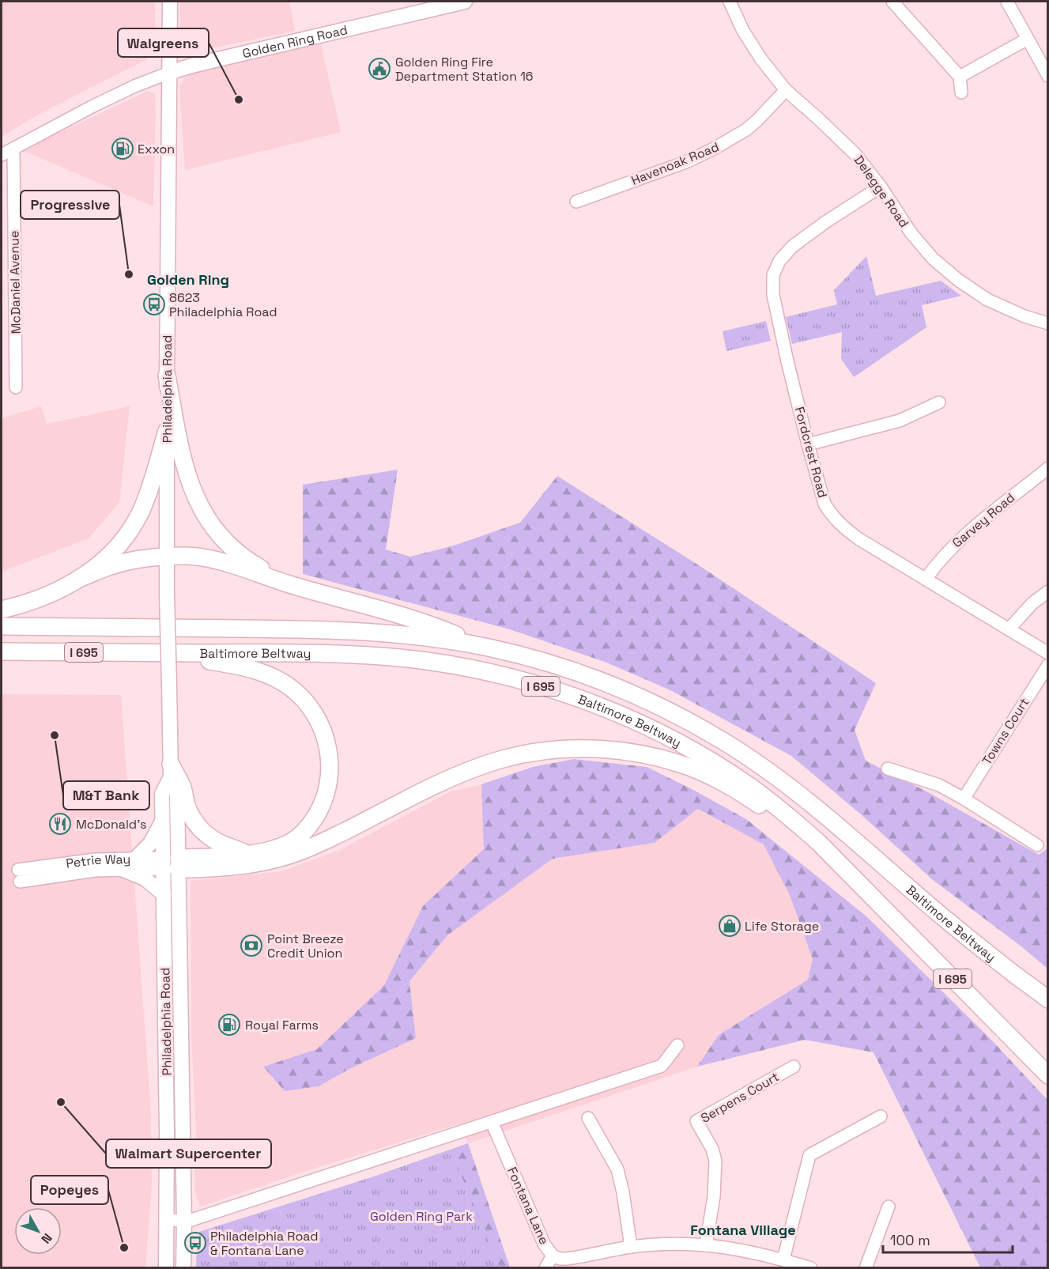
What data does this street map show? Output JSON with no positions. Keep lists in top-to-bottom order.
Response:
{
  "streets": {
    "highway": ["I 695", "Baltimore Beltway"],
    "main road": ["Golden Ring Road", "Philadelphia Road"],
    "street": [
      "Havenoak Road",
      "Delegge Road",
      "McDaniel Avenue",
      "Fordcrest Road",
      "Garvey Road",
      "Towns Court",
      "Petrie Way",
      "Serpens Court",
      "Fontana Lane"
    ]
  },
  "crossings": [
    ["Golden Ring Road", "McDaniel Avenue"],
    ["Golden Ring Road", "Philadelphia Road"],
    ["Havenoak Road", "Delegge Road"],
    ["Delegge Road", "Fordcrest Road"],
    ["Philadelphia Road", "Petrie Way"],
    ["Fordcrest Road", "Garvey Road"],
    ["Serpens Court", "Fontana Lane"]
  ],
  "districts": ["Golden Ring", "Fontana Village"],
  "parks": ["Golden Ring Park"],
  "places": {
    "public building": ["Golden Ring Fire Department Station 16"],
    "other": [
      "Walgreens",
      "Progressive",
      "M&T Bank",
      "Walmart Supercenter",
      "Popeyes"
    ],
    "fuel station": ["Exxon", "Royal Farms"],
    "bus stop": ["8623 Philadelphia Road", "Philadelphia Road & Fontana Lane"],
    "restaurant": ["McDonald's"],
    "shop": ["Life Storage"],
    "bank": ["Point Breeze Credit Union"]
  },
  "scale_bar": "100 m",
  "north": "bottom right"
}
